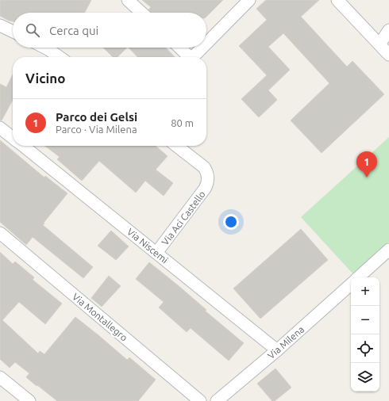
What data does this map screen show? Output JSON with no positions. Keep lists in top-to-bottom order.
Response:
{
  "streets": {
    "street": [
      "Via Aci Castello",
      "Via Niscemi",
      "Via Montallegro",
      "Via Milena"
    ]
  },
  "crossings": [
    ["Via Aci Castello", "Via Niscemi"],
    ["Via Niscemi", "Via Milena"]
  ],
  "page": {
    "search": "Cerca qui",
    "heading": "Vicino",
    "list": [
      {
        "mark": "1",
        "name": "Parco dei Gelsi",
        "note": "Parco · Via Milena",
        "value": "80 m"
      }
    ],
    "pins": "1",
    "map_buttons": ["+", "−"]
  }
}
